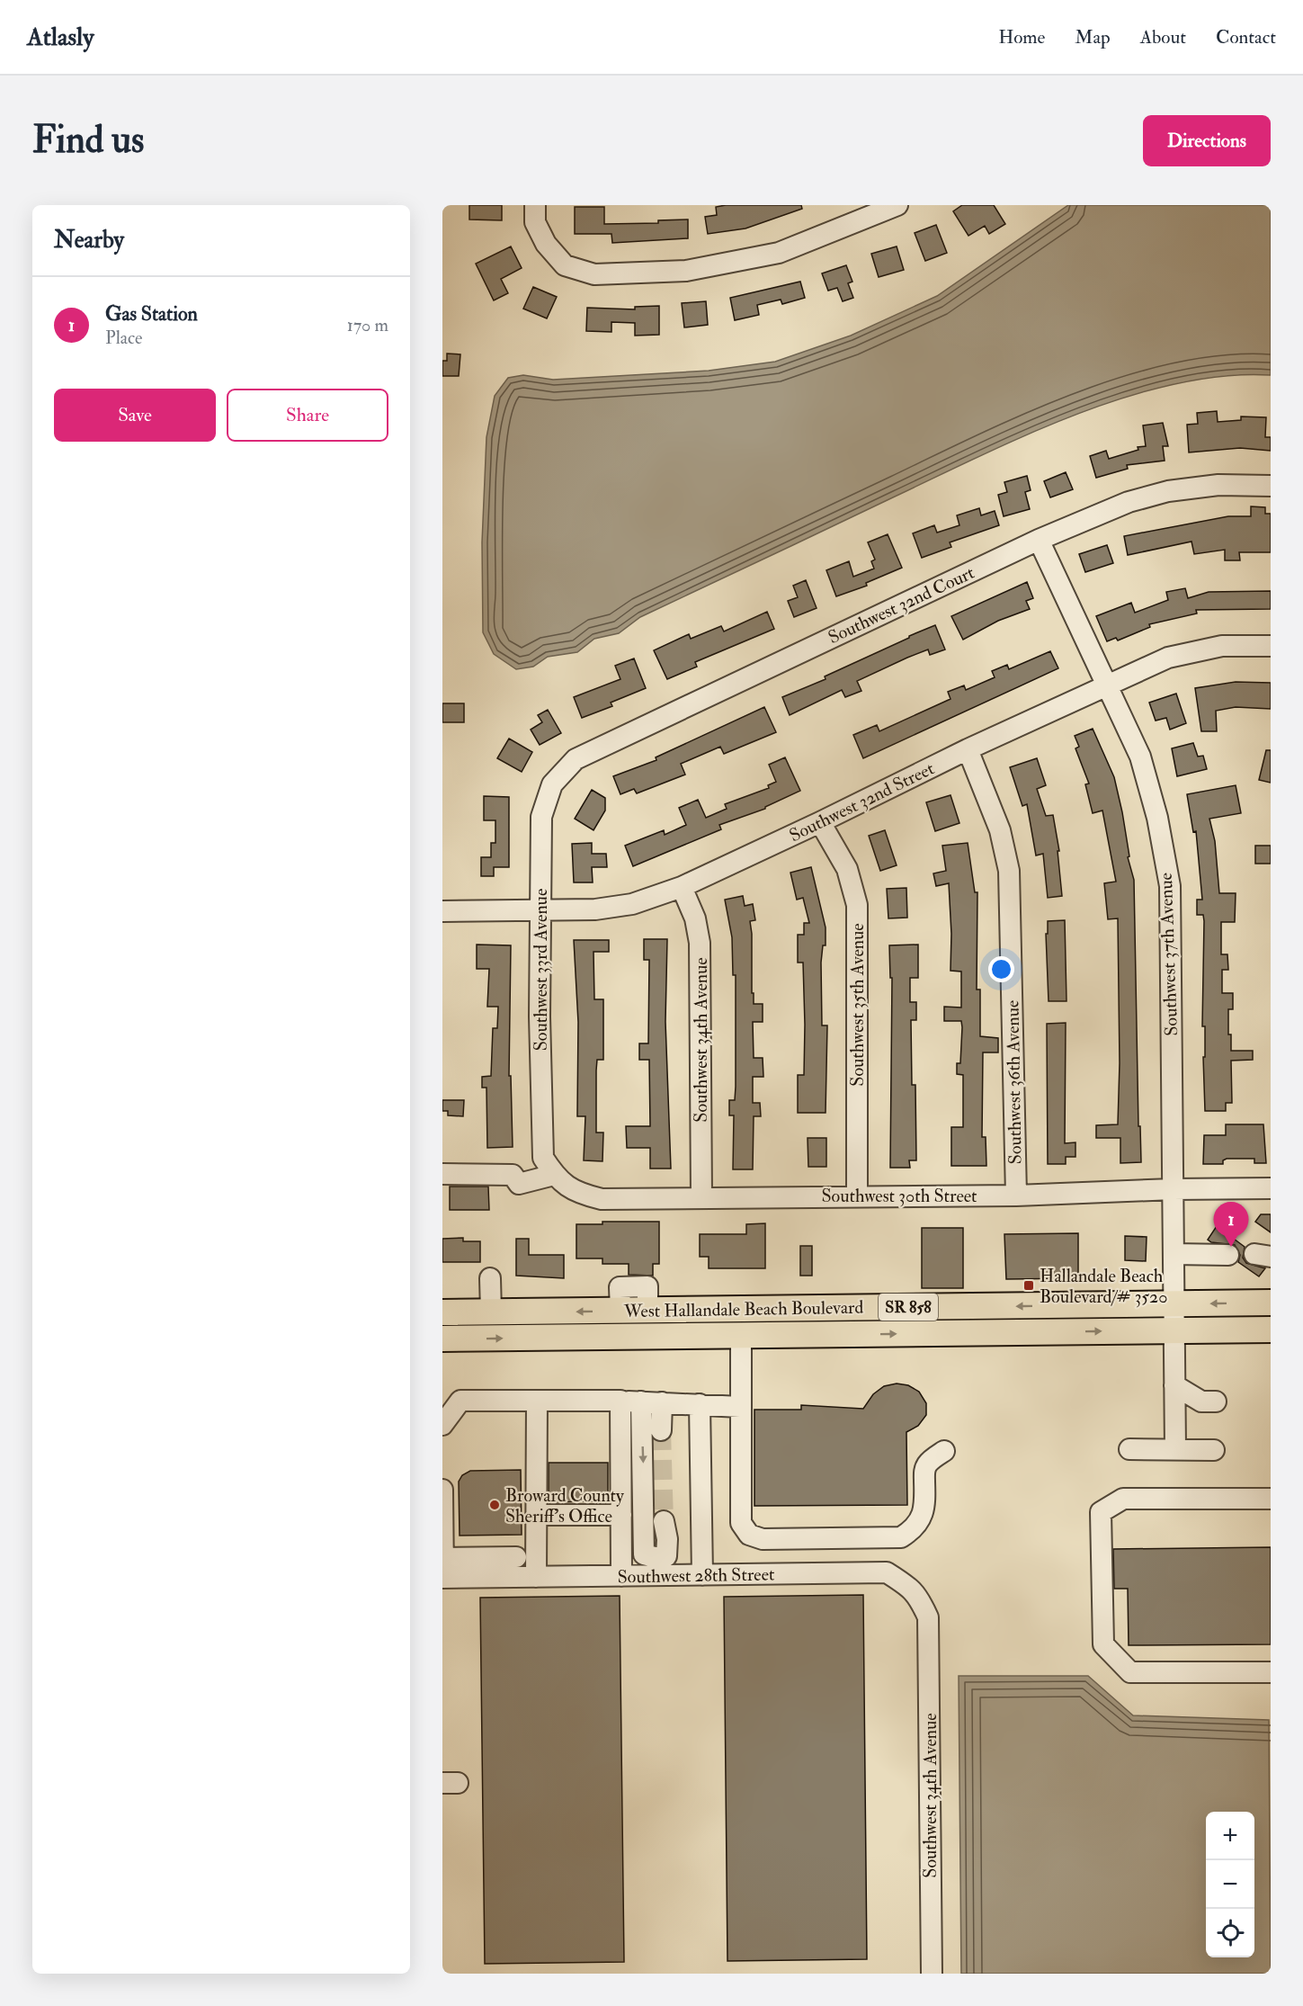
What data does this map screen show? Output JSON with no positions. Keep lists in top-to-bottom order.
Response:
{
  "streets": {
    "main road": ["SR 858", "West Hallandale Beach Boulevard"],
    "street": [
      "Southwest 32nd Court",
      "Southwest 32nd Street",
      "Southwest 37th Avenue",
      "Southwest 33rd Avenue",
      "Southwest 35th Avenue",
      "Southwest 34th Avenue",
      "Southwest 36th Avenue",
      "Southwest 30th Street",
      "Southwest 28th Street"
    ]
  },
  "crossings": [
    ["Southwest 32nd Court", "Southwest 37th Avenue"],
    ["Southwest 32nd Court", "Southwest 33rd Avenue"],
    ["Southwest 32nd Street", "Southwest 37th Avenue"],
    ["Southwest 32nd Street", "Southwest 33rd Avenue"],
    ["Southwest 32nd Street", "Southwest 35th Avenue"],
    ["Southwest 32nd Street", "Southwest 34th Avenue"],
    ["Southwest 32nd Street", "Southwest 36th Avenue"],
    ["Southwest 37th Avenue", "Southwest 30th Street"],
    ["Southwest 37th Avenue", "West Hallandale Beach Boulevard"],
    ["Southwest 33rd Avenue", "Southwest 30th Street"],
    ["Southwest 35th Avenue", "Southwest 30th Street"],
    ["Southwest 34th Avenue", "Southwest 30th Street"],
    ["Southwest 34th Avenue", "Southwest 28th Street"],
    ["Southwest 36th Avenue", "Southwest 30th Street"]
  ],
  "places": {
    "transit": ["Hallandale Beach Boulevard/# 3520"],
    "other": ["Broward County Sheriff's Office"]
  },
  "page": {
    "header": "Atlasly",
    "nav": [
      "Home",
      "Map",
      "About",
      "Contact"
    ],
    "buttons": [
      "Directions",
      ["Save", "Share"]
    ],
    "title": "Find us",
    "heading": "Nearby",
    "list": [
      {
        "mark": "1",
        "name": "Gas Station",
        "note": "Place",
        "value": "170 m"
      }
    ],
    "pins": "1",
    "map_buttons": ["+", "−"]
  }
}
